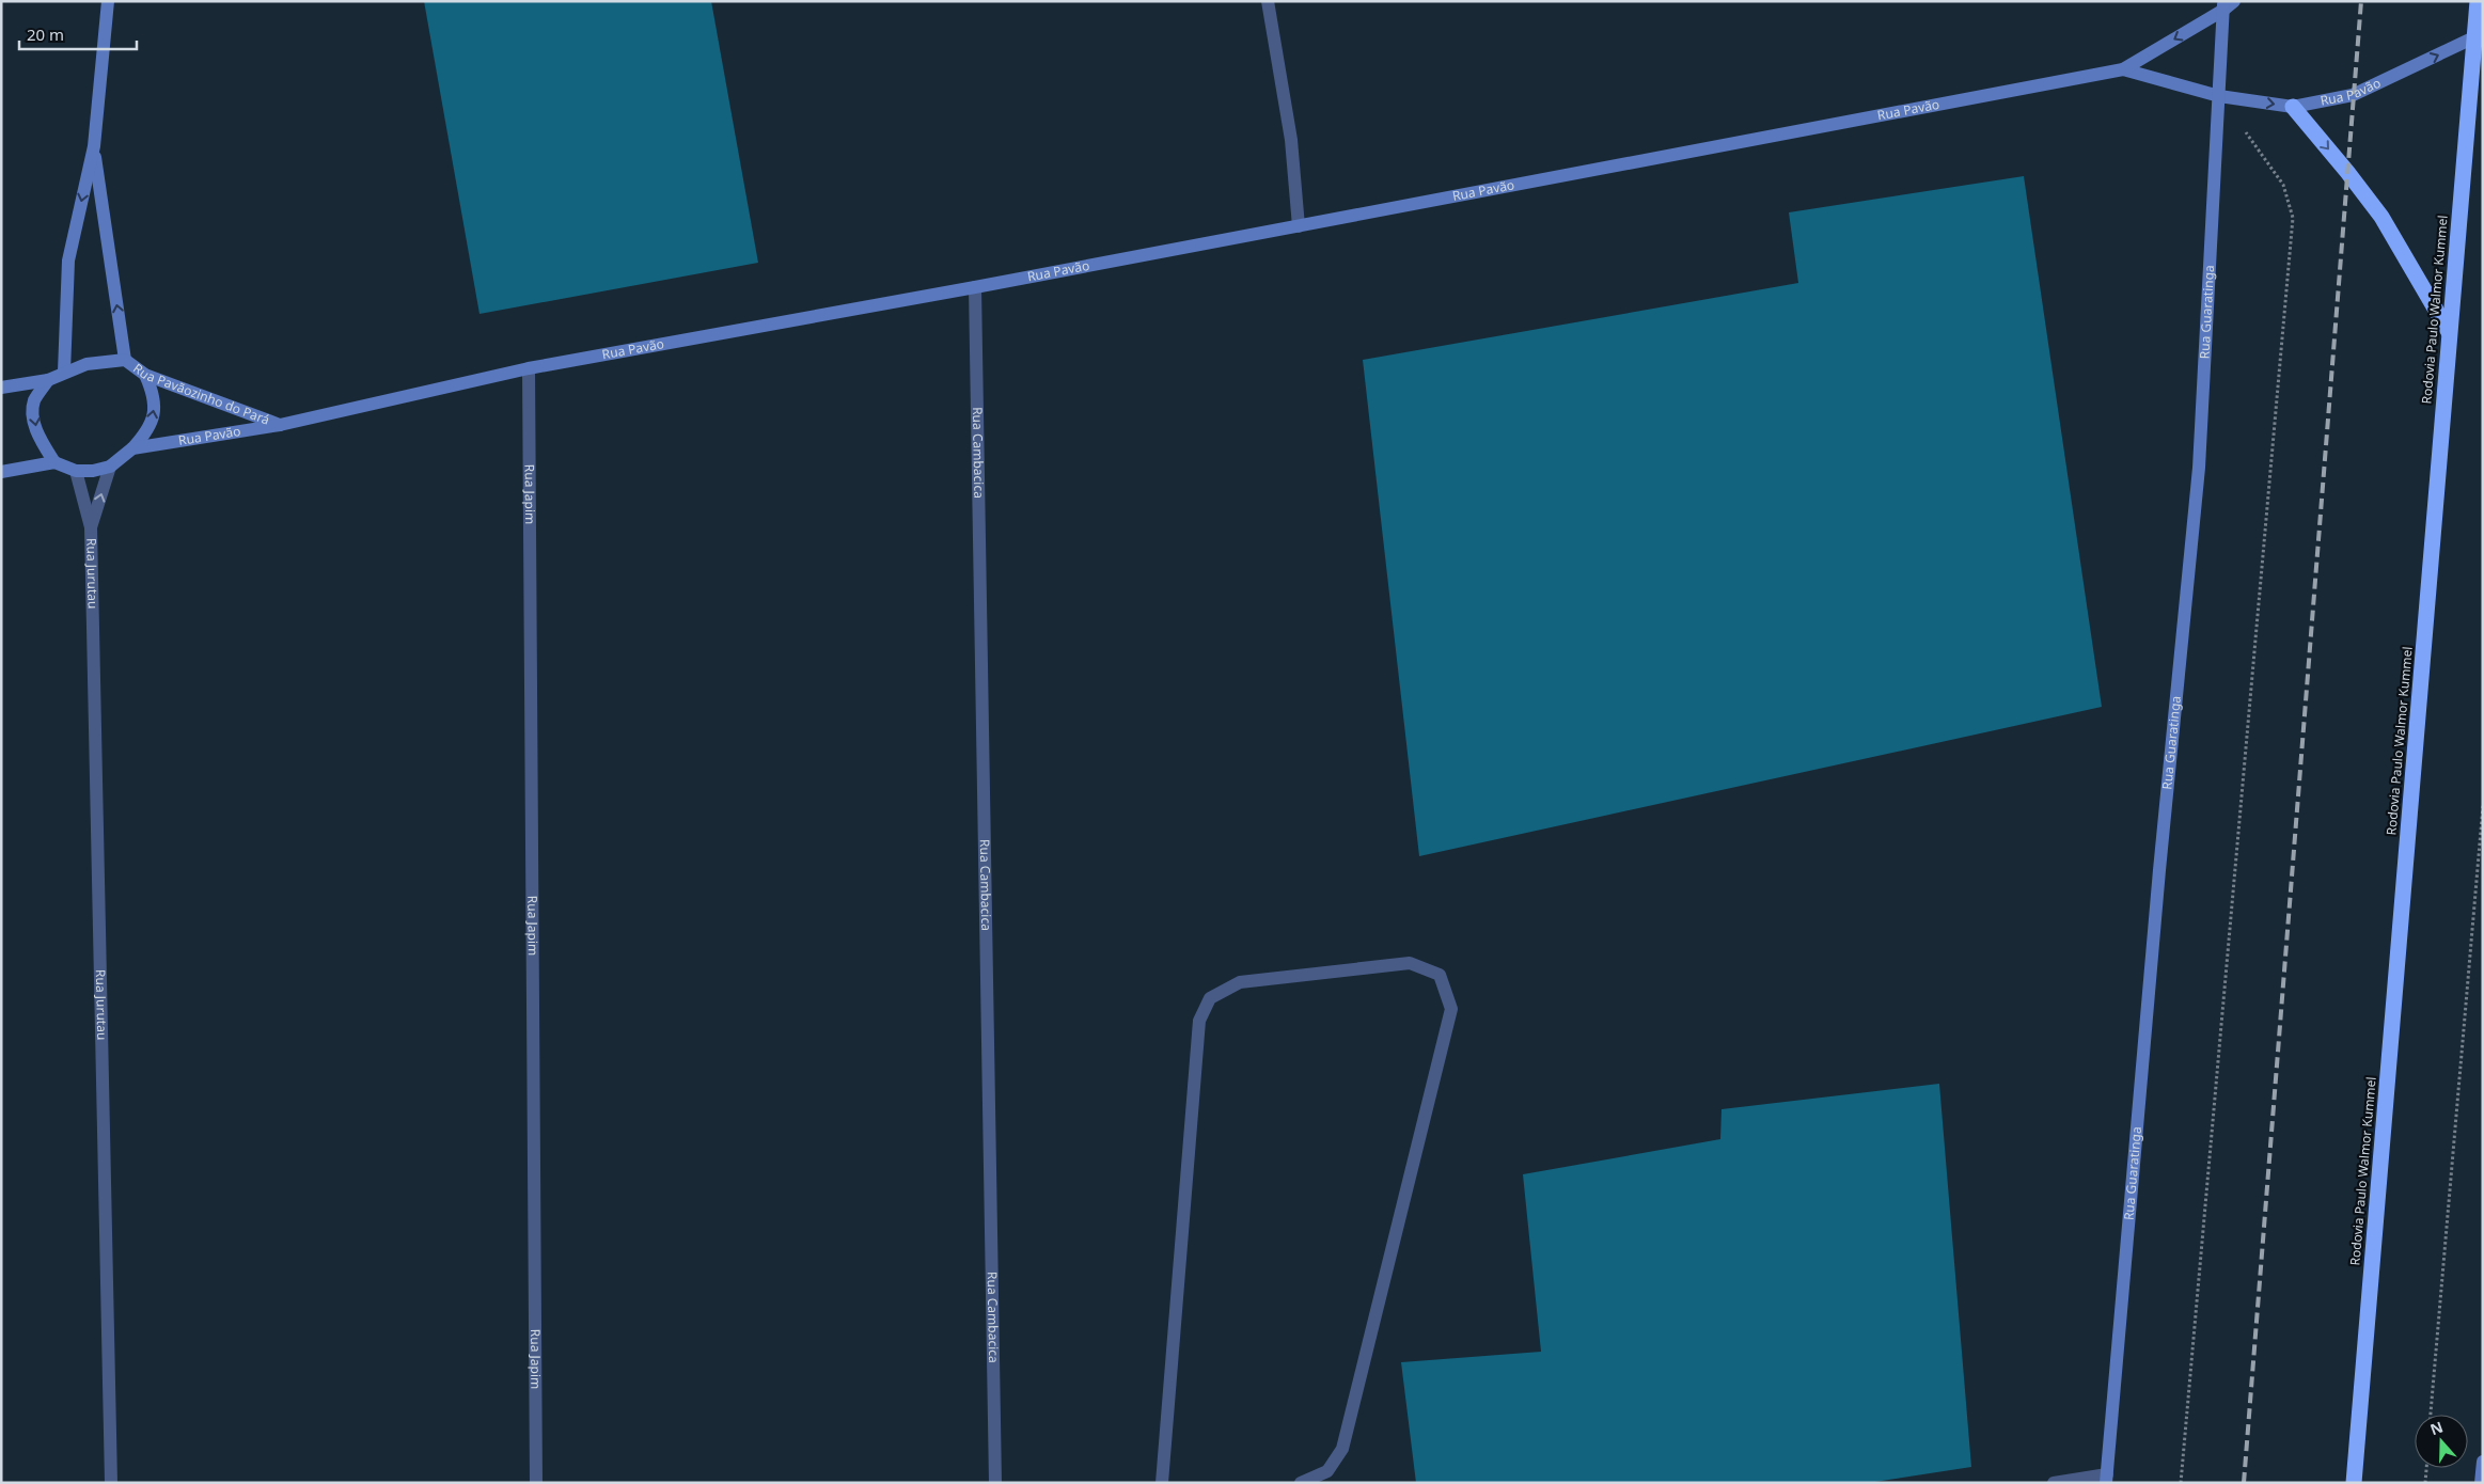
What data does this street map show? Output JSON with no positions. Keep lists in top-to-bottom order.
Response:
{
  "streets": {
    "highway": ["Rodovia Paulo Walmor Kummel"],
    "street": [
      "Rua Pavão",
      "Rua Guaratinga",
      "Rua Pavãozinho do Pará",
      "Rua Cambacica",
      "Rua Japim",
      "Rua Jurutau"
    ]
  },
  "crossings": [
    ["Rua Pavão", "Rodovia Paulo Walmor Kummel"],
    ["Rua Pavão", "Rua Guaratinga"],
    ["Rua Pavão", "Rua Pavãozinho do Pará"],
    ["Rua Pavão", "Rua Cambacica"],
    ["Rua Pavão", "Rua Japim"],
    ["Rua Pavão", "Rua Jurutau"],
    ["Rua Pavãozinho do Pará", "Rua Jurutau"]
  ],
  "scale_bar": "20 m",
  "north": "top"
}
